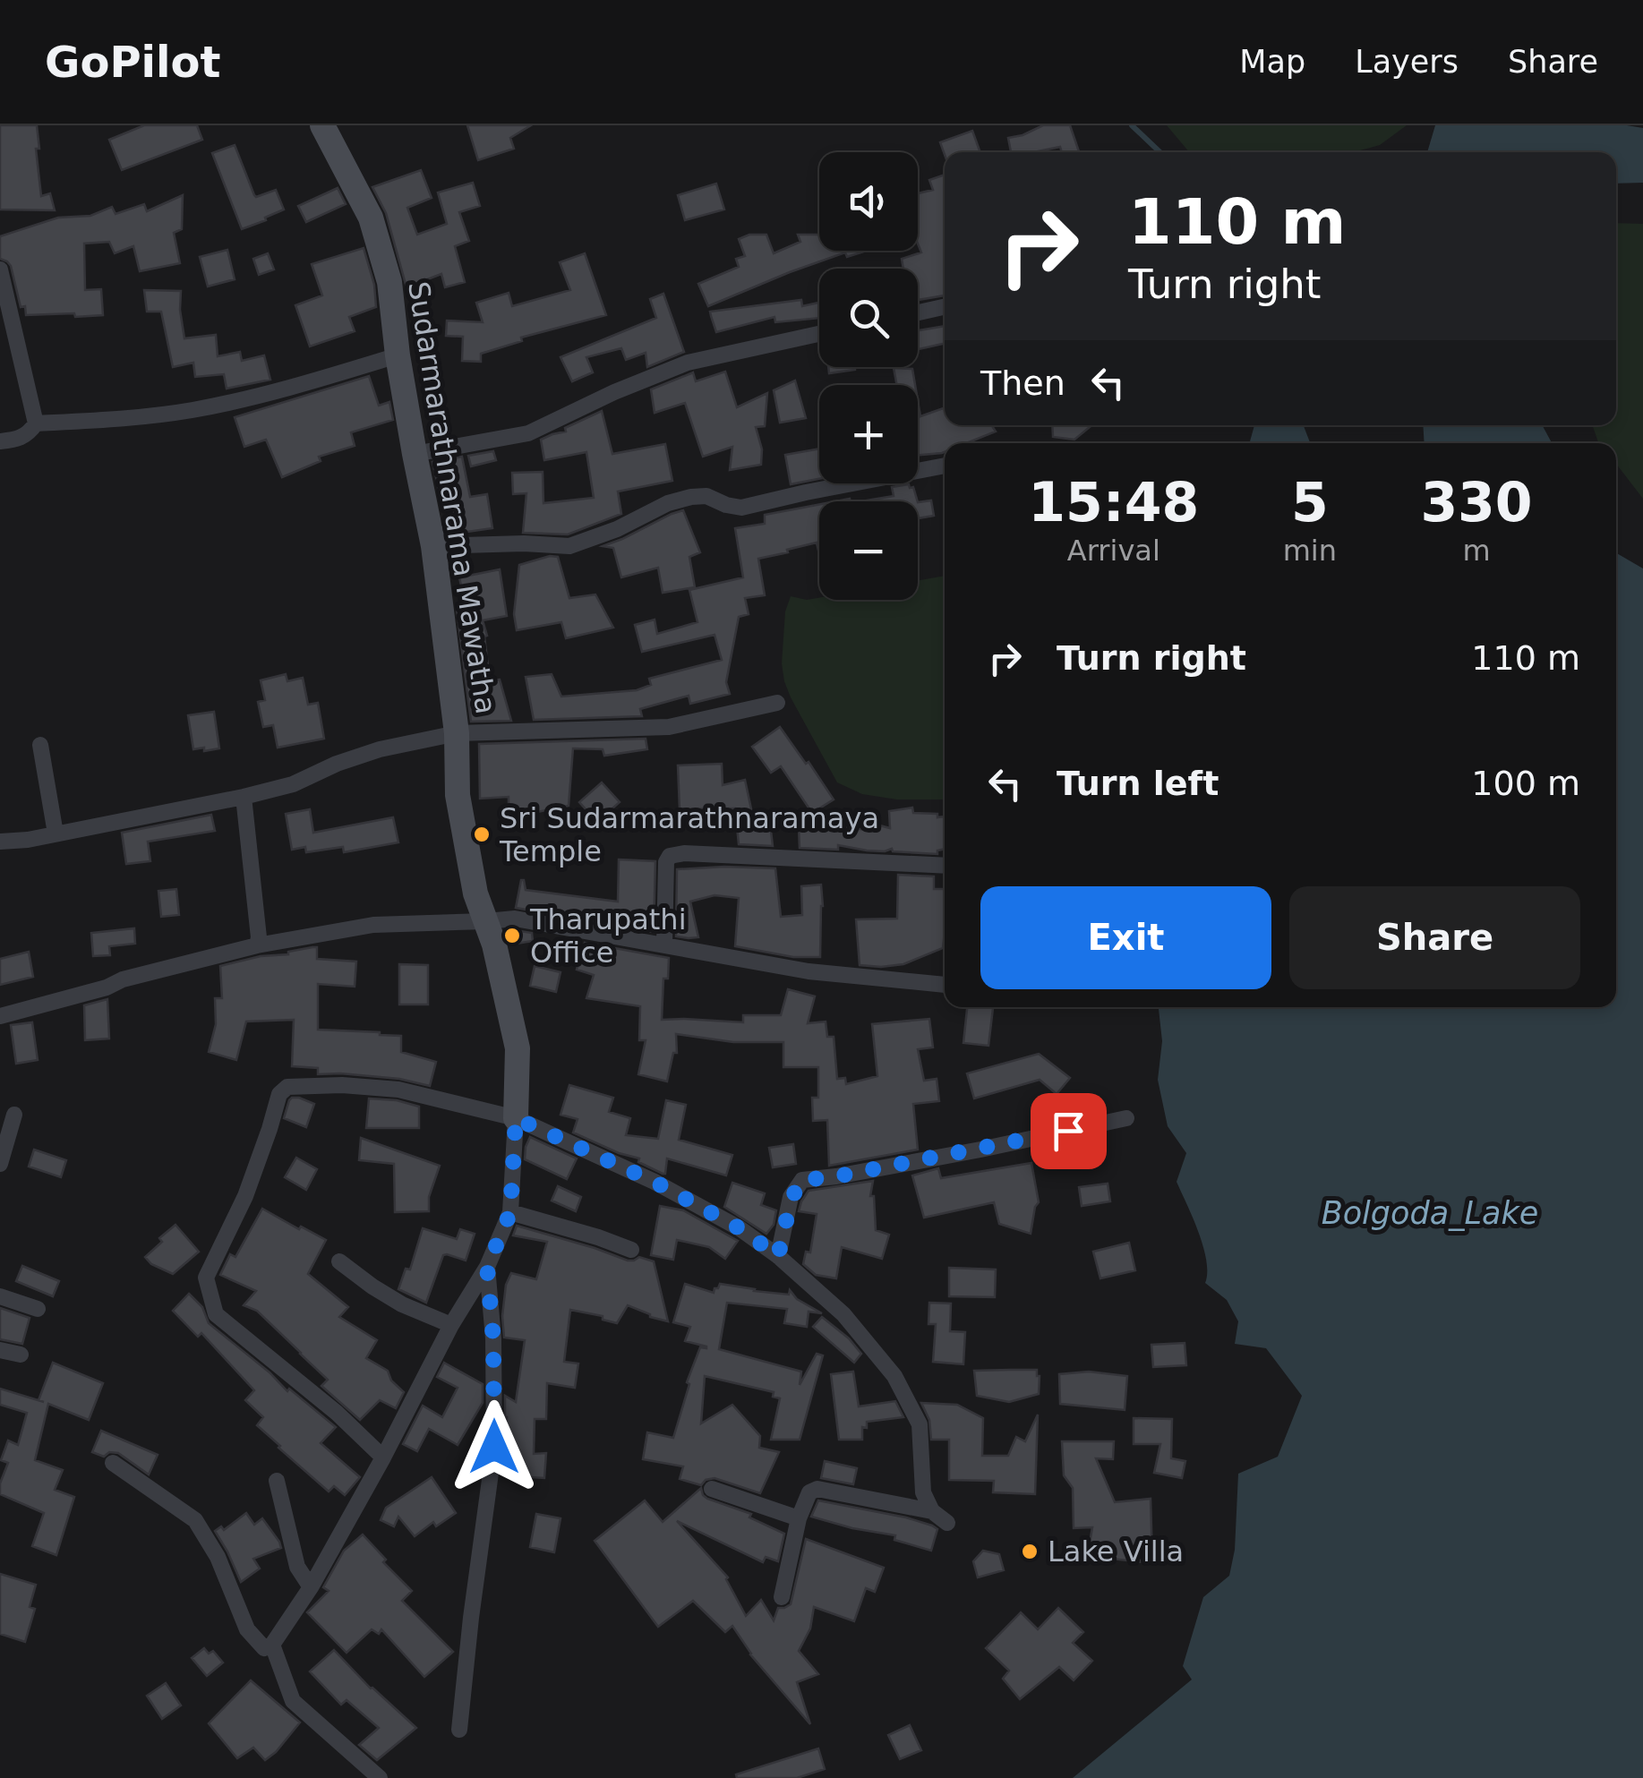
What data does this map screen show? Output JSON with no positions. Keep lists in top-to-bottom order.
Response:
{
  "streets": {
    "street": ["Sudarmarathnarama Mawatha"]
  },
  "water": ["Bolgoda_Lake"],
  "places": ["Sri Sudarmarathnaramaya Temple", "Tharupathi Office", "Lake Villa"],
  "page": {
    "header": "GoPilot",
    "nav": ["Map", "Layers", "Share"],
    "map_buttons": ["+", "−"],
    "turn": ["110 m", "Turn right"],
    "then": "Then",
    "eta": [
      "15:48",
      "Arrival",
      "5",
      "min",
      "330",
      "m"
    ],
    "list": [
      {
        "name": "Turn right",
        "value": "110 m"
      },
      {
        "name": "Turn left",
        "value": "100 m"
      }
    ],
    "buttons": ["Exit", "Share"]
  }
}
